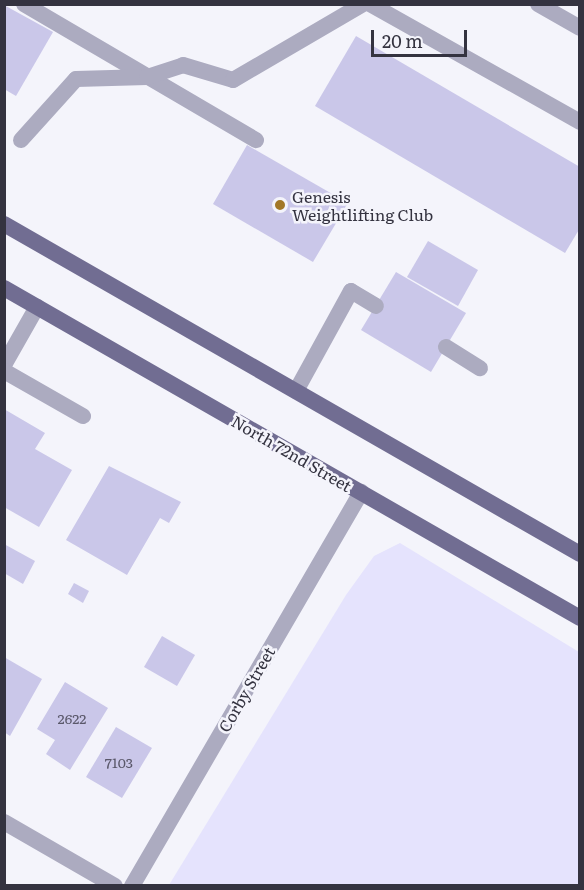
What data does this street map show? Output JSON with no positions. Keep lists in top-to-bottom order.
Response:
{
  "streets": {
    "main road": ["North 72nd Street"],
    "street": ["Corby Street"]
  },
  "crossings": [
    ["North 72nd Street", "Corby Street"]
  ],
  "places": ["Genesis Weightlifting Club"],
  "house_numbers": ["2622", "7103"],
  "scale_bar": "20 m"
}
